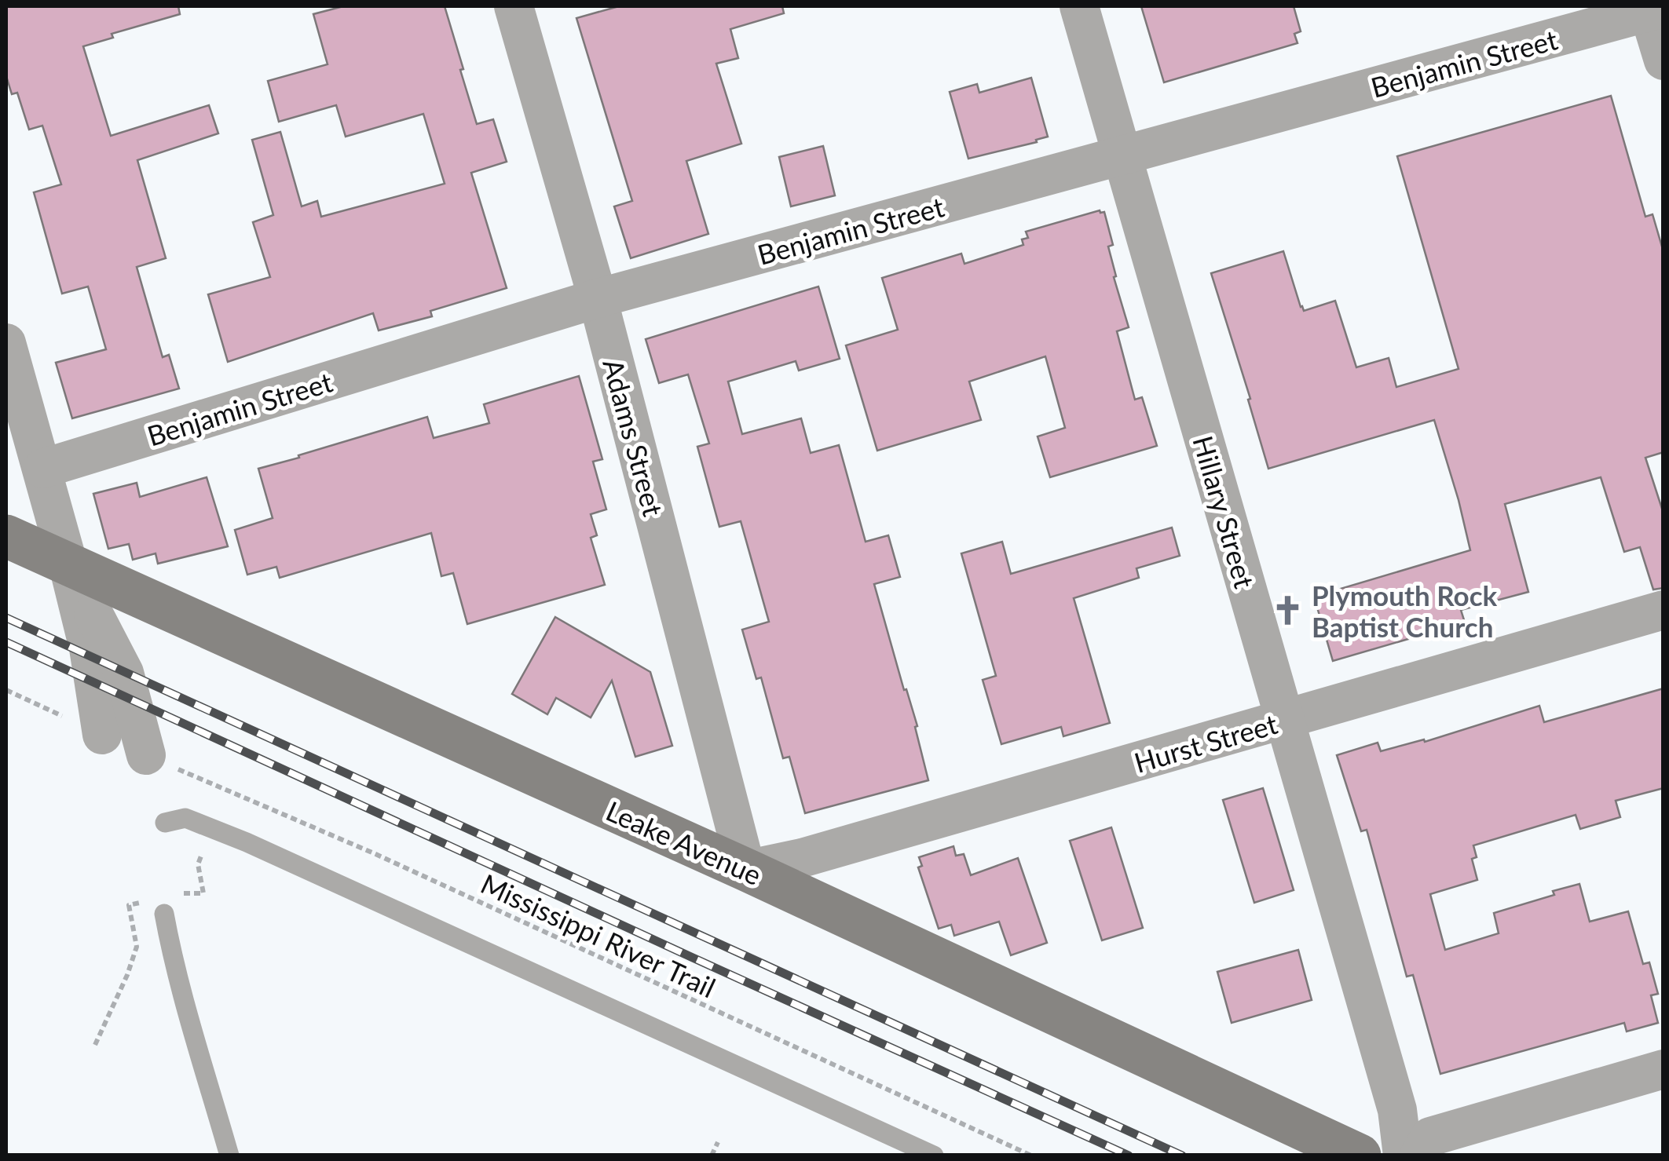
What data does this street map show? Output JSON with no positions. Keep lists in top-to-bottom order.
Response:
{
  "streets": {
    "street": [
      "Benjamin Street",
      "Adams Street",
      "Hillary Street",
      "Hurst Street",
      "Leake Avenue"
    ],
    "path": ["Mississippi River Trail"]
  },
  "crossings": [
    ["Benjamin Street", "Adams Street"],
    ["Benjamin Street", "Hillary Street"],
    ["Adams Street", "Hurst Street"],
    ["Adams Street", "Leake Avenue"],
    ["Hillary Street", "Hurst Street"],
    ["Hurst Street", "Leake Avenue"]
  ],
  "places": {
    "church": ["Plymouth Rock Baptist Church"]
  }
}
